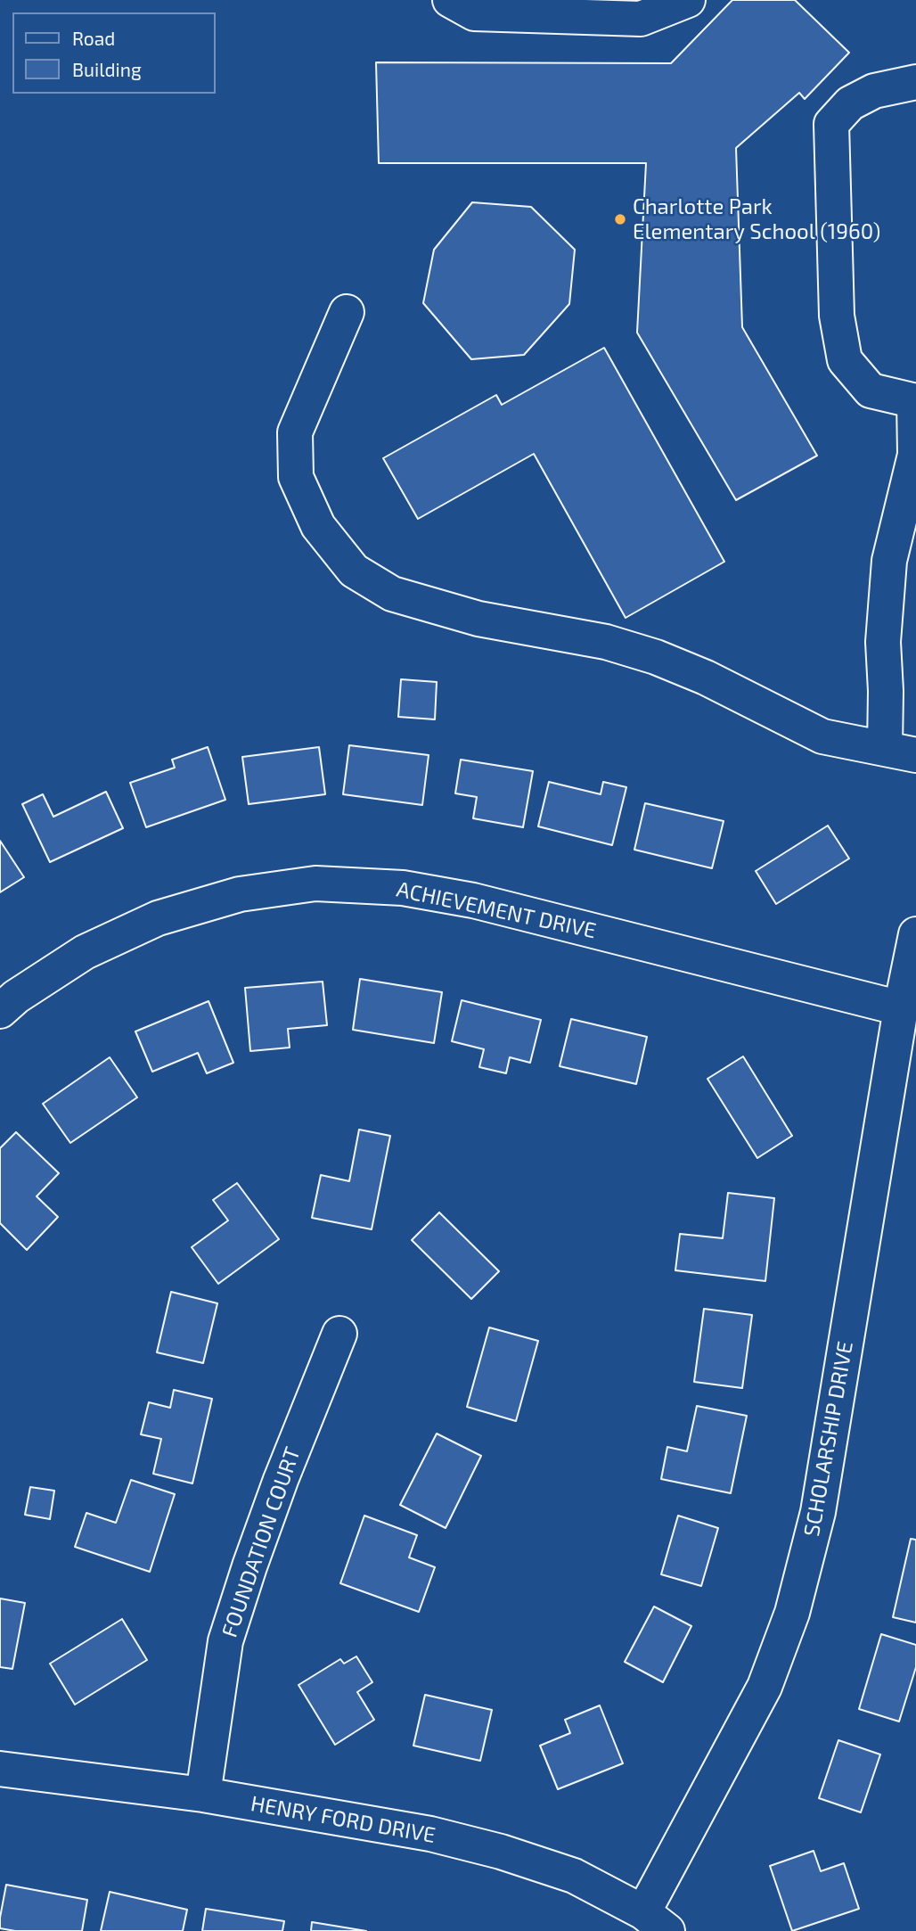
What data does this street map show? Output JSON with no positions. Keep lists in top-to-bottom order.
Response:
{
  "streets": {
    "street": [
      "ACHIEVEMENT DRIVE",
      "SCHOLARSHIP DRIVE",
      "FOUNDATION COURT",
      "HENRY FORD DRIVE"
    ]
  },
  "crossings": [
    ["ACHIEVEMENT DRIVE", "SCHOLARSHIP DRIVE"],
    ["SCHOLARSHIP DRIVE", "HENRY FORD DRIVE"],
    ["FOUNDATION COURT", "HENRY FORD DRIVE"]
  ],
  "places": ["Charlotte Park Elementary School (1960)"],
  "legend": ["Road", "Building"]
}
